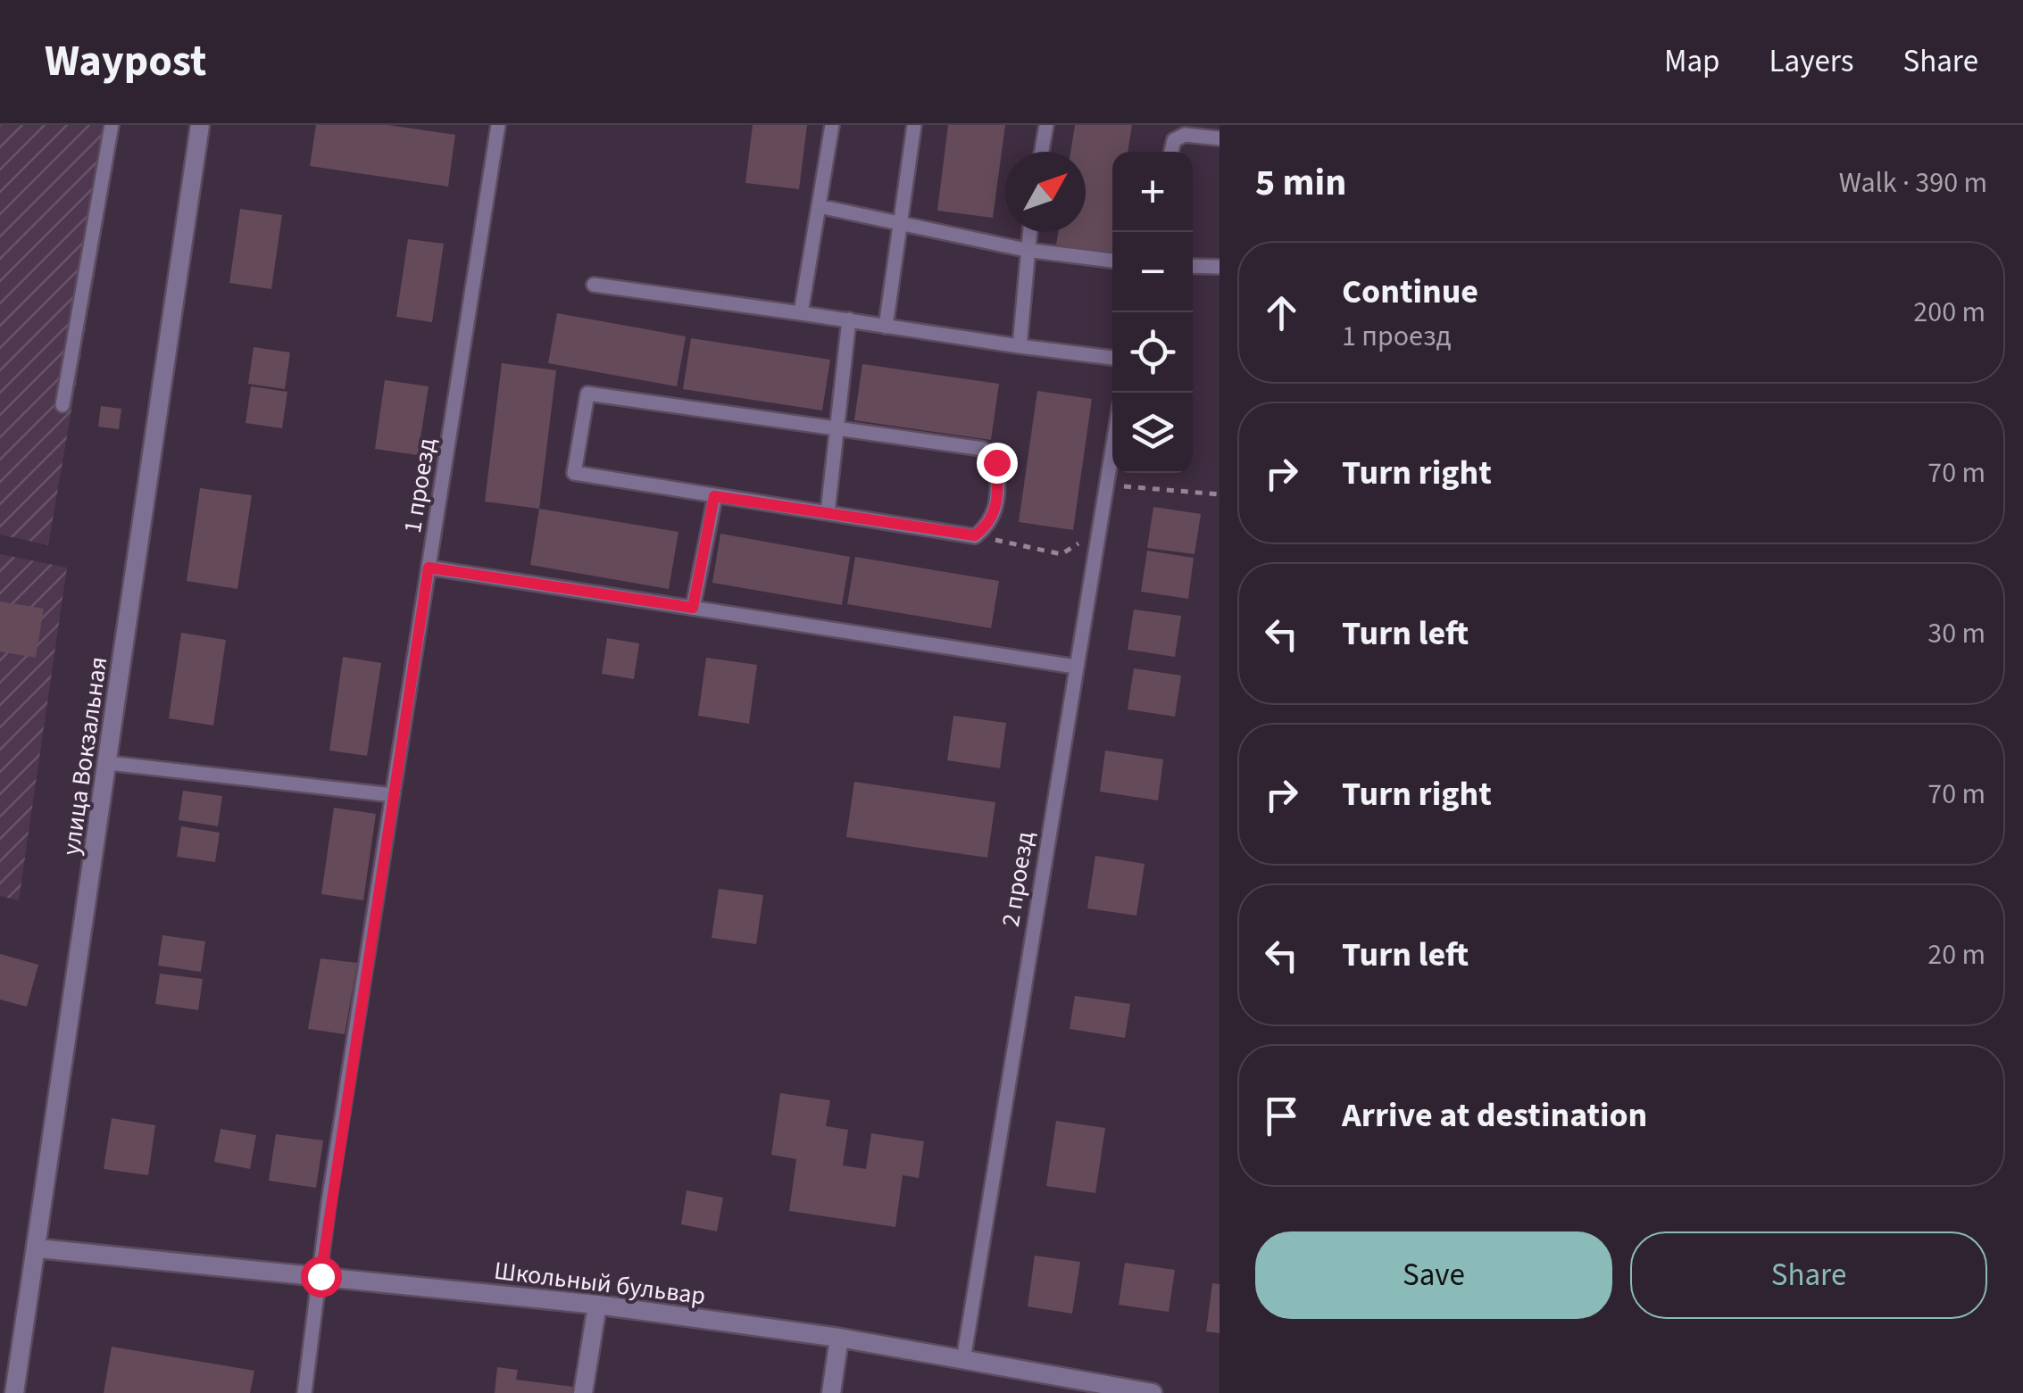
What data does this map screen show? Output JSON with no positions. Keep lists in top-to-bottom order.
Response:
{
  "streets": {
    "street": ["улица Вокзальная", "Школьный бульвар"],
    "lane": ["1 проезд", "2 проезд"]
  },
  "crossings": [
    ["1 проезд", "Школьный бульвар"],
    ["улица Вокзальная", "Школьный бульвар"],
    ["2 проезд", "Школьный бульвар"]
  ],
  "north": "top right",
  "page": {
    "header": "Waypost",
    "nav": ["Map", "Layers", "Share"],
    "heading": ["5 min", "Walk · 390 m"],
    "map_buttons": ["+", "−"],
    "list": [
      ["Continue", "1 проезд", "200 m"],
      ["Turn right", "70 m"],
      ["Turn left", "30 m"],
      ["Turn right", "70 m"],
      ["Turn left", "20 m"],
      "Arrive at destination"
    ],
    "buttons": ["Save", "Share"]
  }
}
